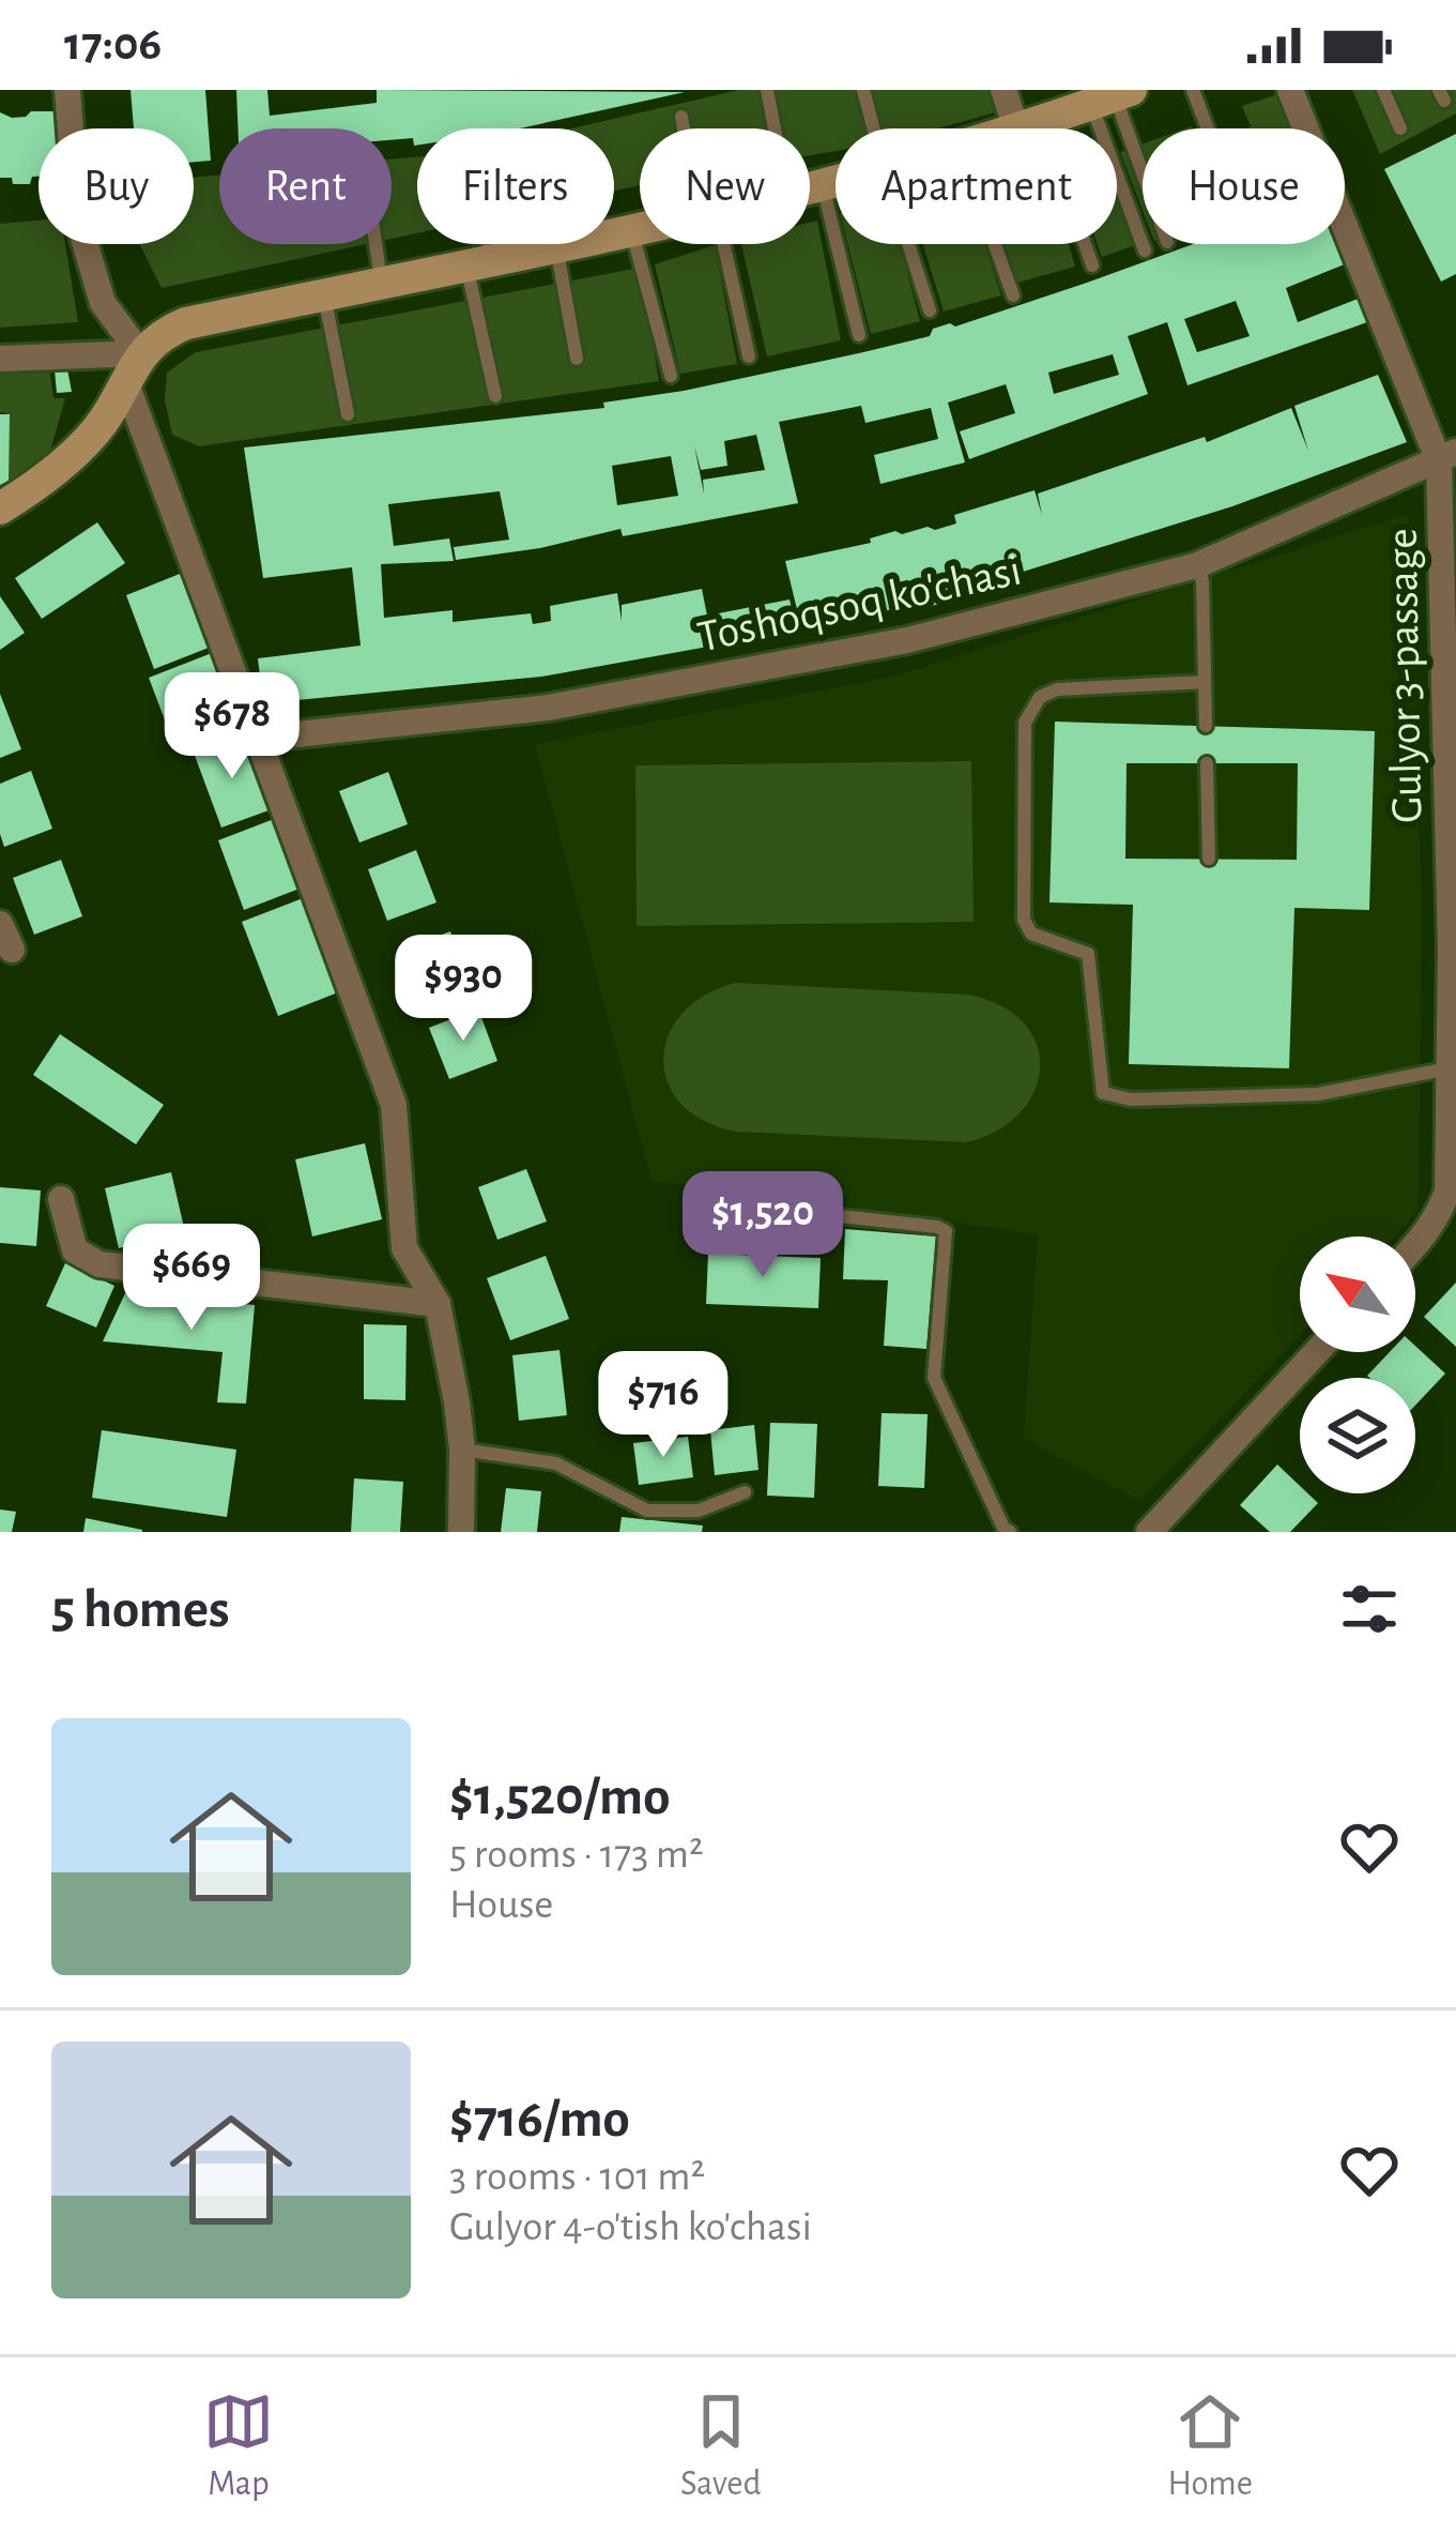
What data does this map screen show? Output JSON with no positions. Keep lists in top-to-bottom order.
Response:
{
  "streets": {
    "street": ["Toshoqsoq ko'chasi", "Gulyor 3-passage"]
  },
  "crossings": [
    ["Toshoqsoq ko'chasi", "Gulyor 3-passage"]
  ],
  "north": "top left",
  "page": {
    "status": "17:06",
    "chip": [
      "Buy",
      "Rent",
      "Filters",
      "New",
      "Apartment",
      "House"
    ],
    "price": [
      "$678",
      "$930",
      "$1,520",
      "$669",
      "$716"
    ],
    "heading": "5 homes",
    "list": [
      {
        "name": "$1,520/mo",
        "note": "5 rooms · 173 m² · House"
      },
      {
        "name": "$716/mo",
        "note": "3 rooms · 101 m² · Gulyor 4-o'tish ko'chasi"
      }
    ],
    "tabs": ["Map", "Saved", "Home"]
  }
}
